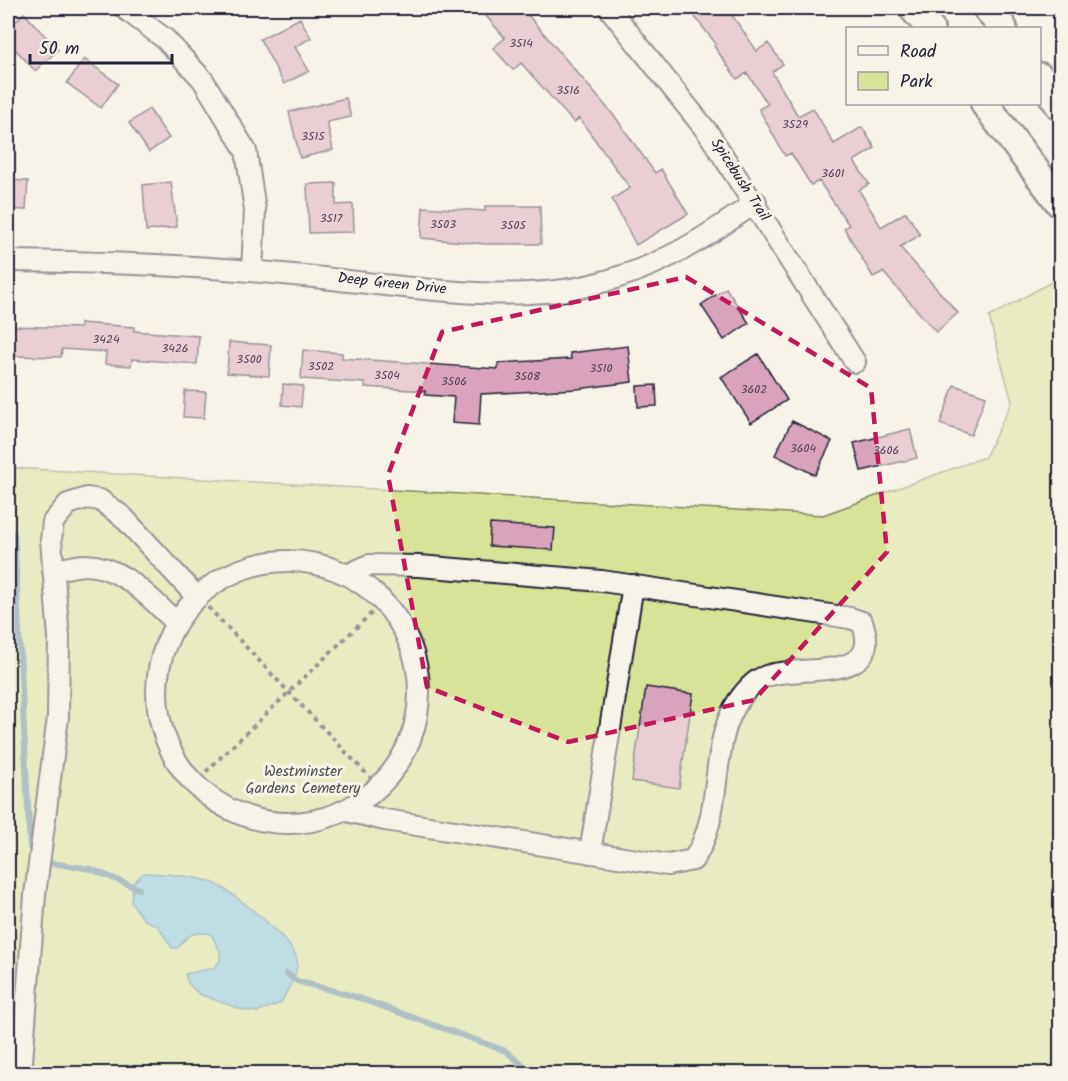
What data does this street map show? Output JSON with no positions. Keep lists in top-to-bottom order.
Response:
{
  "streets": {
    "street": ["Spicebush Trail", "Deep Green Drive"]
  },
  "crossings": [
    ["Spicebush Trail", "Deep Green Drive"]
  ],
  "parks": ["Westminster Gardens Cemetery"],
  "house_numbers": [
    "3514",
    "3516",
    "3529",
    "3515",
    "3601",
    "3517",
    "3503",
    "3505",
    "3424",
    "3426",
    "3500",
    "3502",
    "3510",
    "3504",
    "3508",
    "3506",
    "3602",
    "3604",
    "3606"
  ],
  "legend": ["Road", "Park"],
  "scale_bar": "50 m"
}
